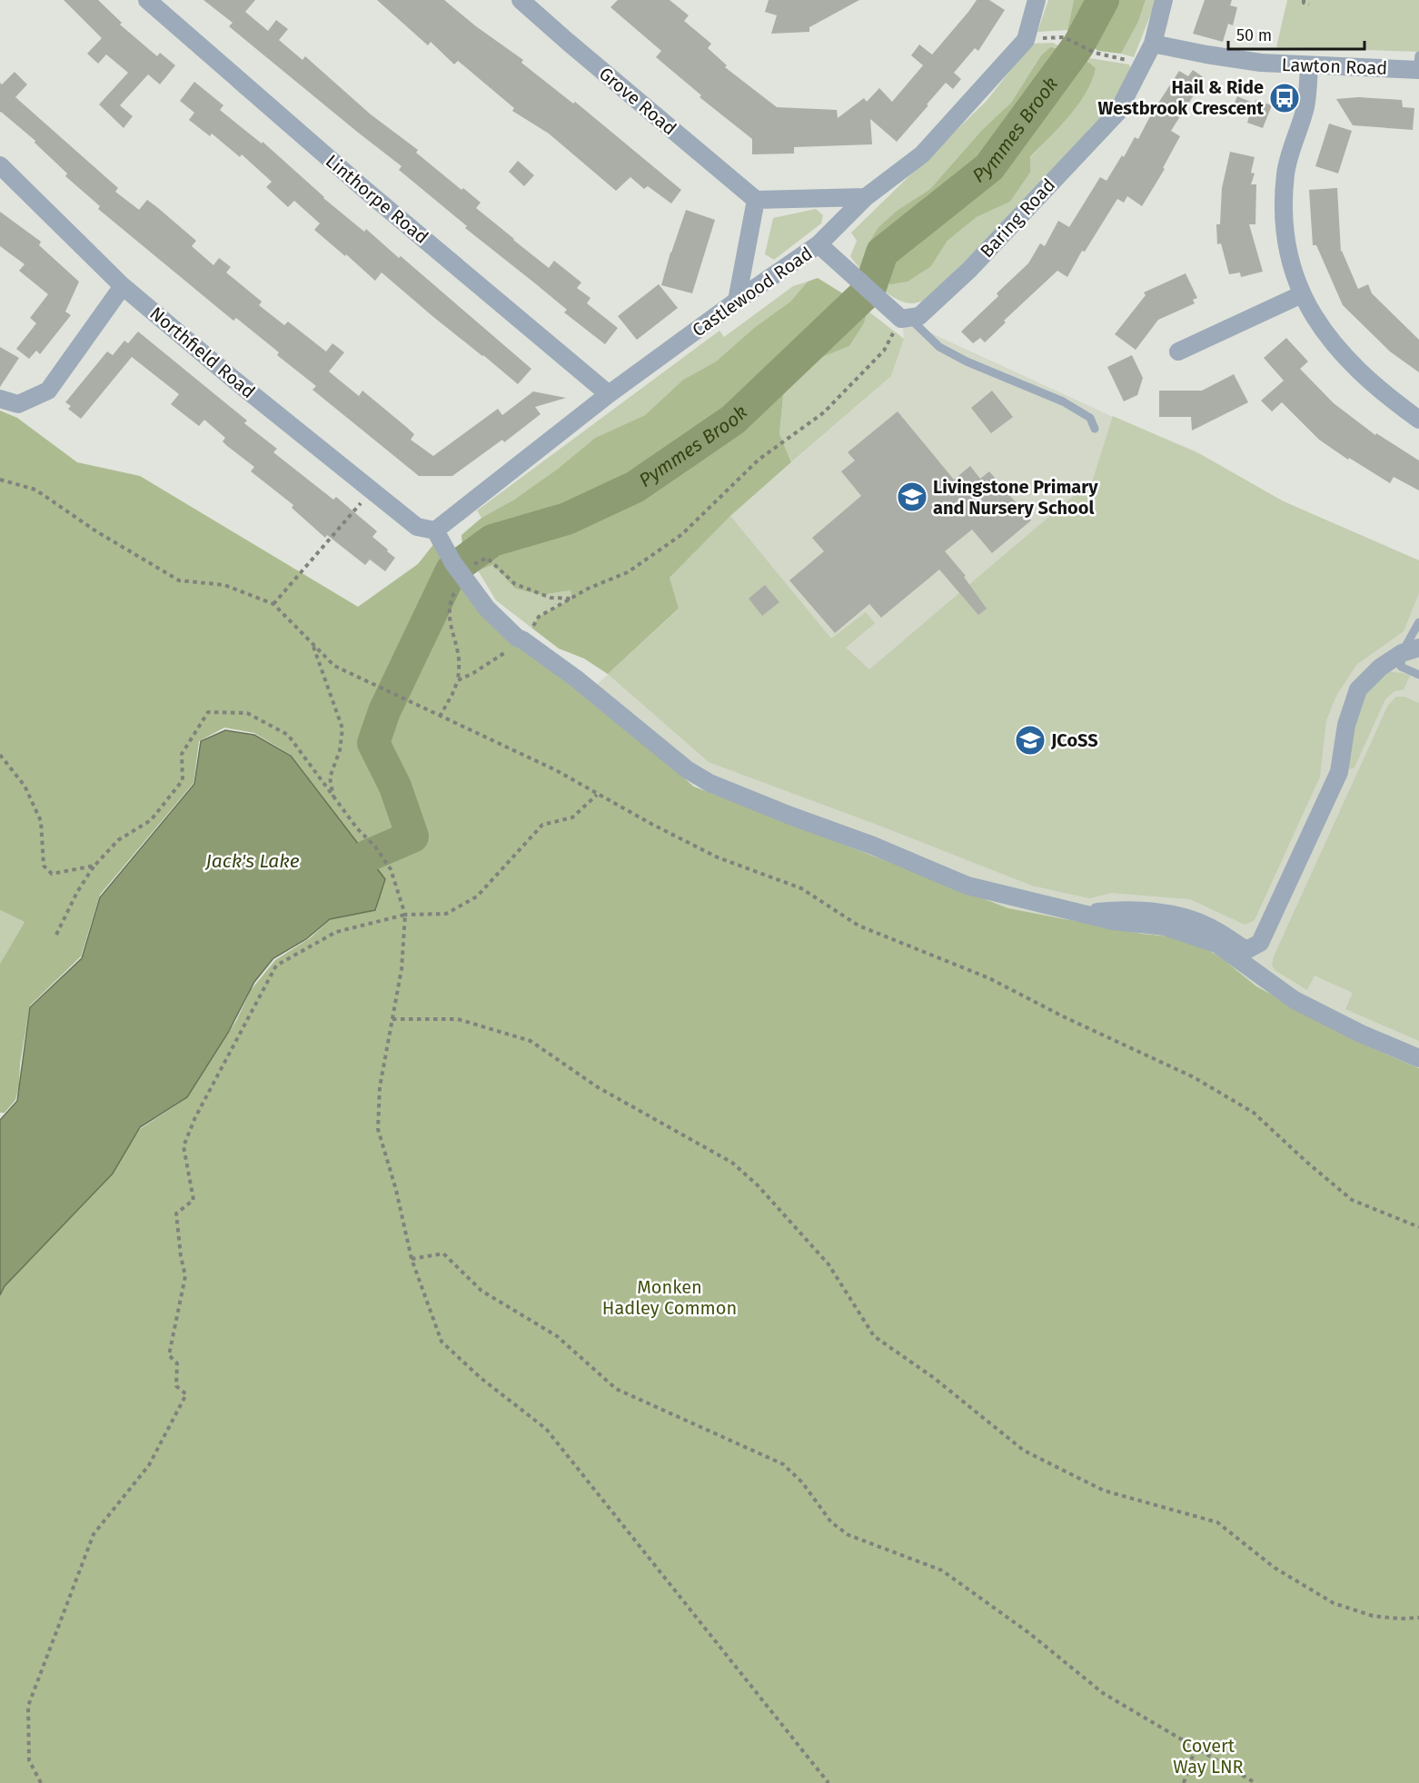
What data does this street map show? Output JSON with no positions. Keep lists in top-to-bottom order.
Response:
{
  "streets": {
    "street": [
      "Lawton Road",
      "Grove Road",
      "Linthorpe Road",
      "Baring Road",
      "Castlewood Road",
      "Northfield Road"
    ]
  },
  "crossings": [
    ["Lawton Road", "Baring Road"],
    ["Linthorpe Road", "Castlewood Road"],
    ["Castlewood Road", "Northfield Road"]
  ],
  "water": ["Pymmes Brook", "Jack's Lake"],
  "parks": ["Monken Hadley Common", "Covert Way LNR"],
  "places": {
    "bus stop": ["Hail & Ride Westbrook Crescent"],
    "school or university": ["Livingstone Primary and Nursery School", "JCoSS"]
  },
  "scale_bar": "50 m"
}
